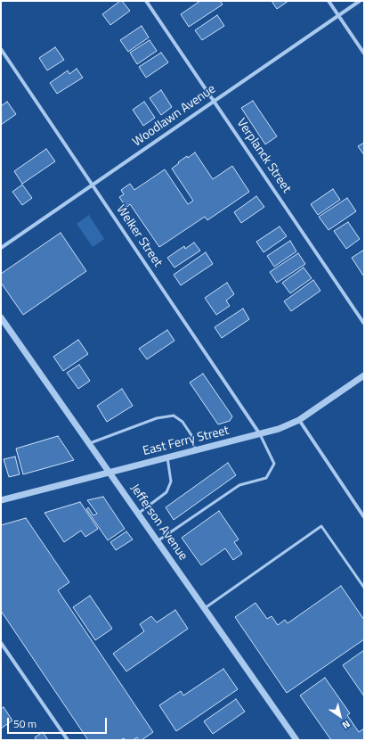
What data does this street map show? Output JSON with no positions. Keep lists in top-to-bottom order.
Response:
{
  "streets": {
    "street": [
      "Woodlawn Avenue",
      "Verplanck Street",
      "Welker Street",
      "East Ferry Street",
      "Jefferson Avenue"
    ]
  },
  "crossings": [
    ["Woodlawn Avenue", "Verplanck Street"],
    ["Woodlawn Avenue", "Welker Street"],
    ["Welker Street", "East Ferry Street"],
    ["East Ferry Street", "Jefferson Avenue"]
  ],
  "scale_bar": "50 m",
  "north": "bottom right"
}
